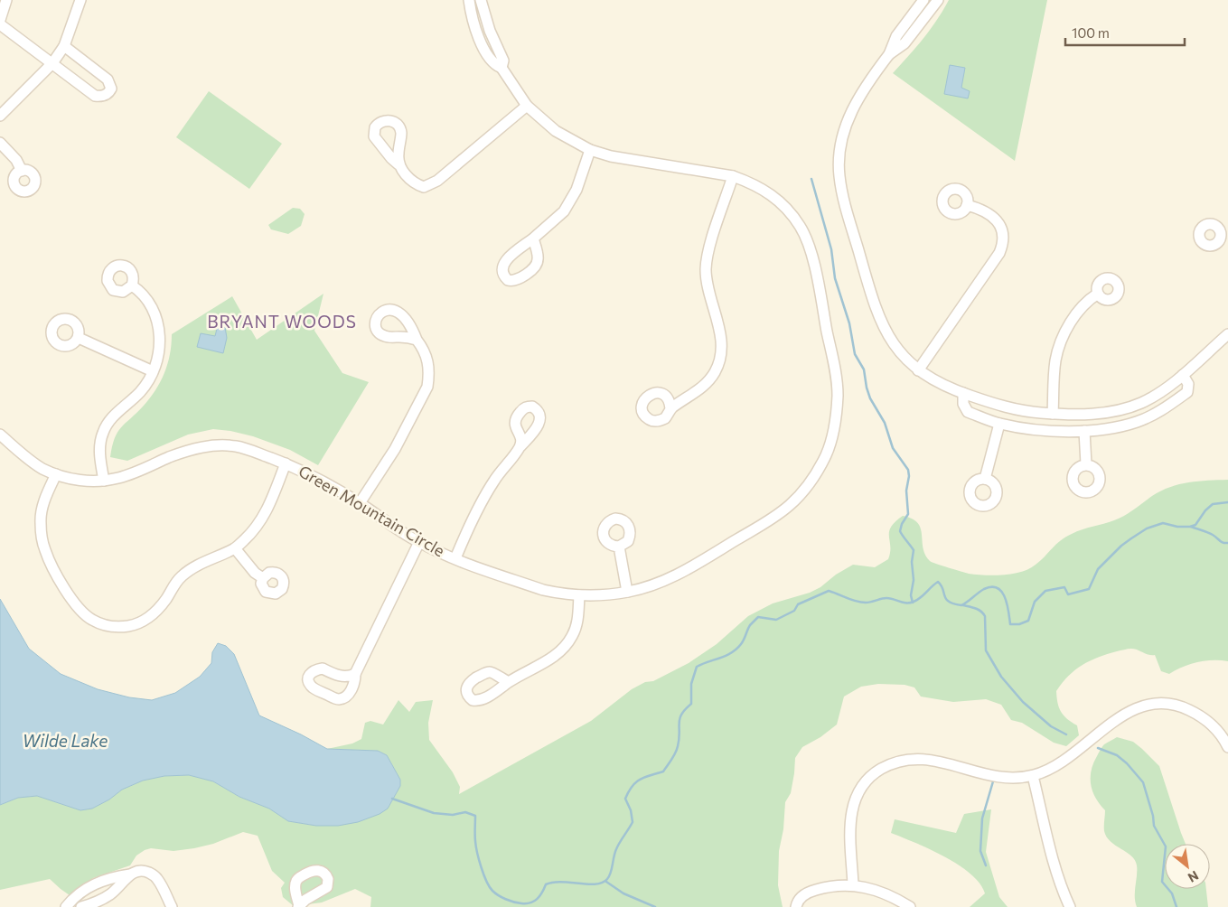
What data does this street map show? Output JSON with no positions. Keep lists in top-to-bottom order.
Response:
{
  "streets": {
    "street": ["Green Mountain Circle"]
  },
  "districts": ["BRYANT WOODS"],
  "water": ["Wilde Lake"],
  "scale_bar": "100 m",
  "north": "bottom right"
}
